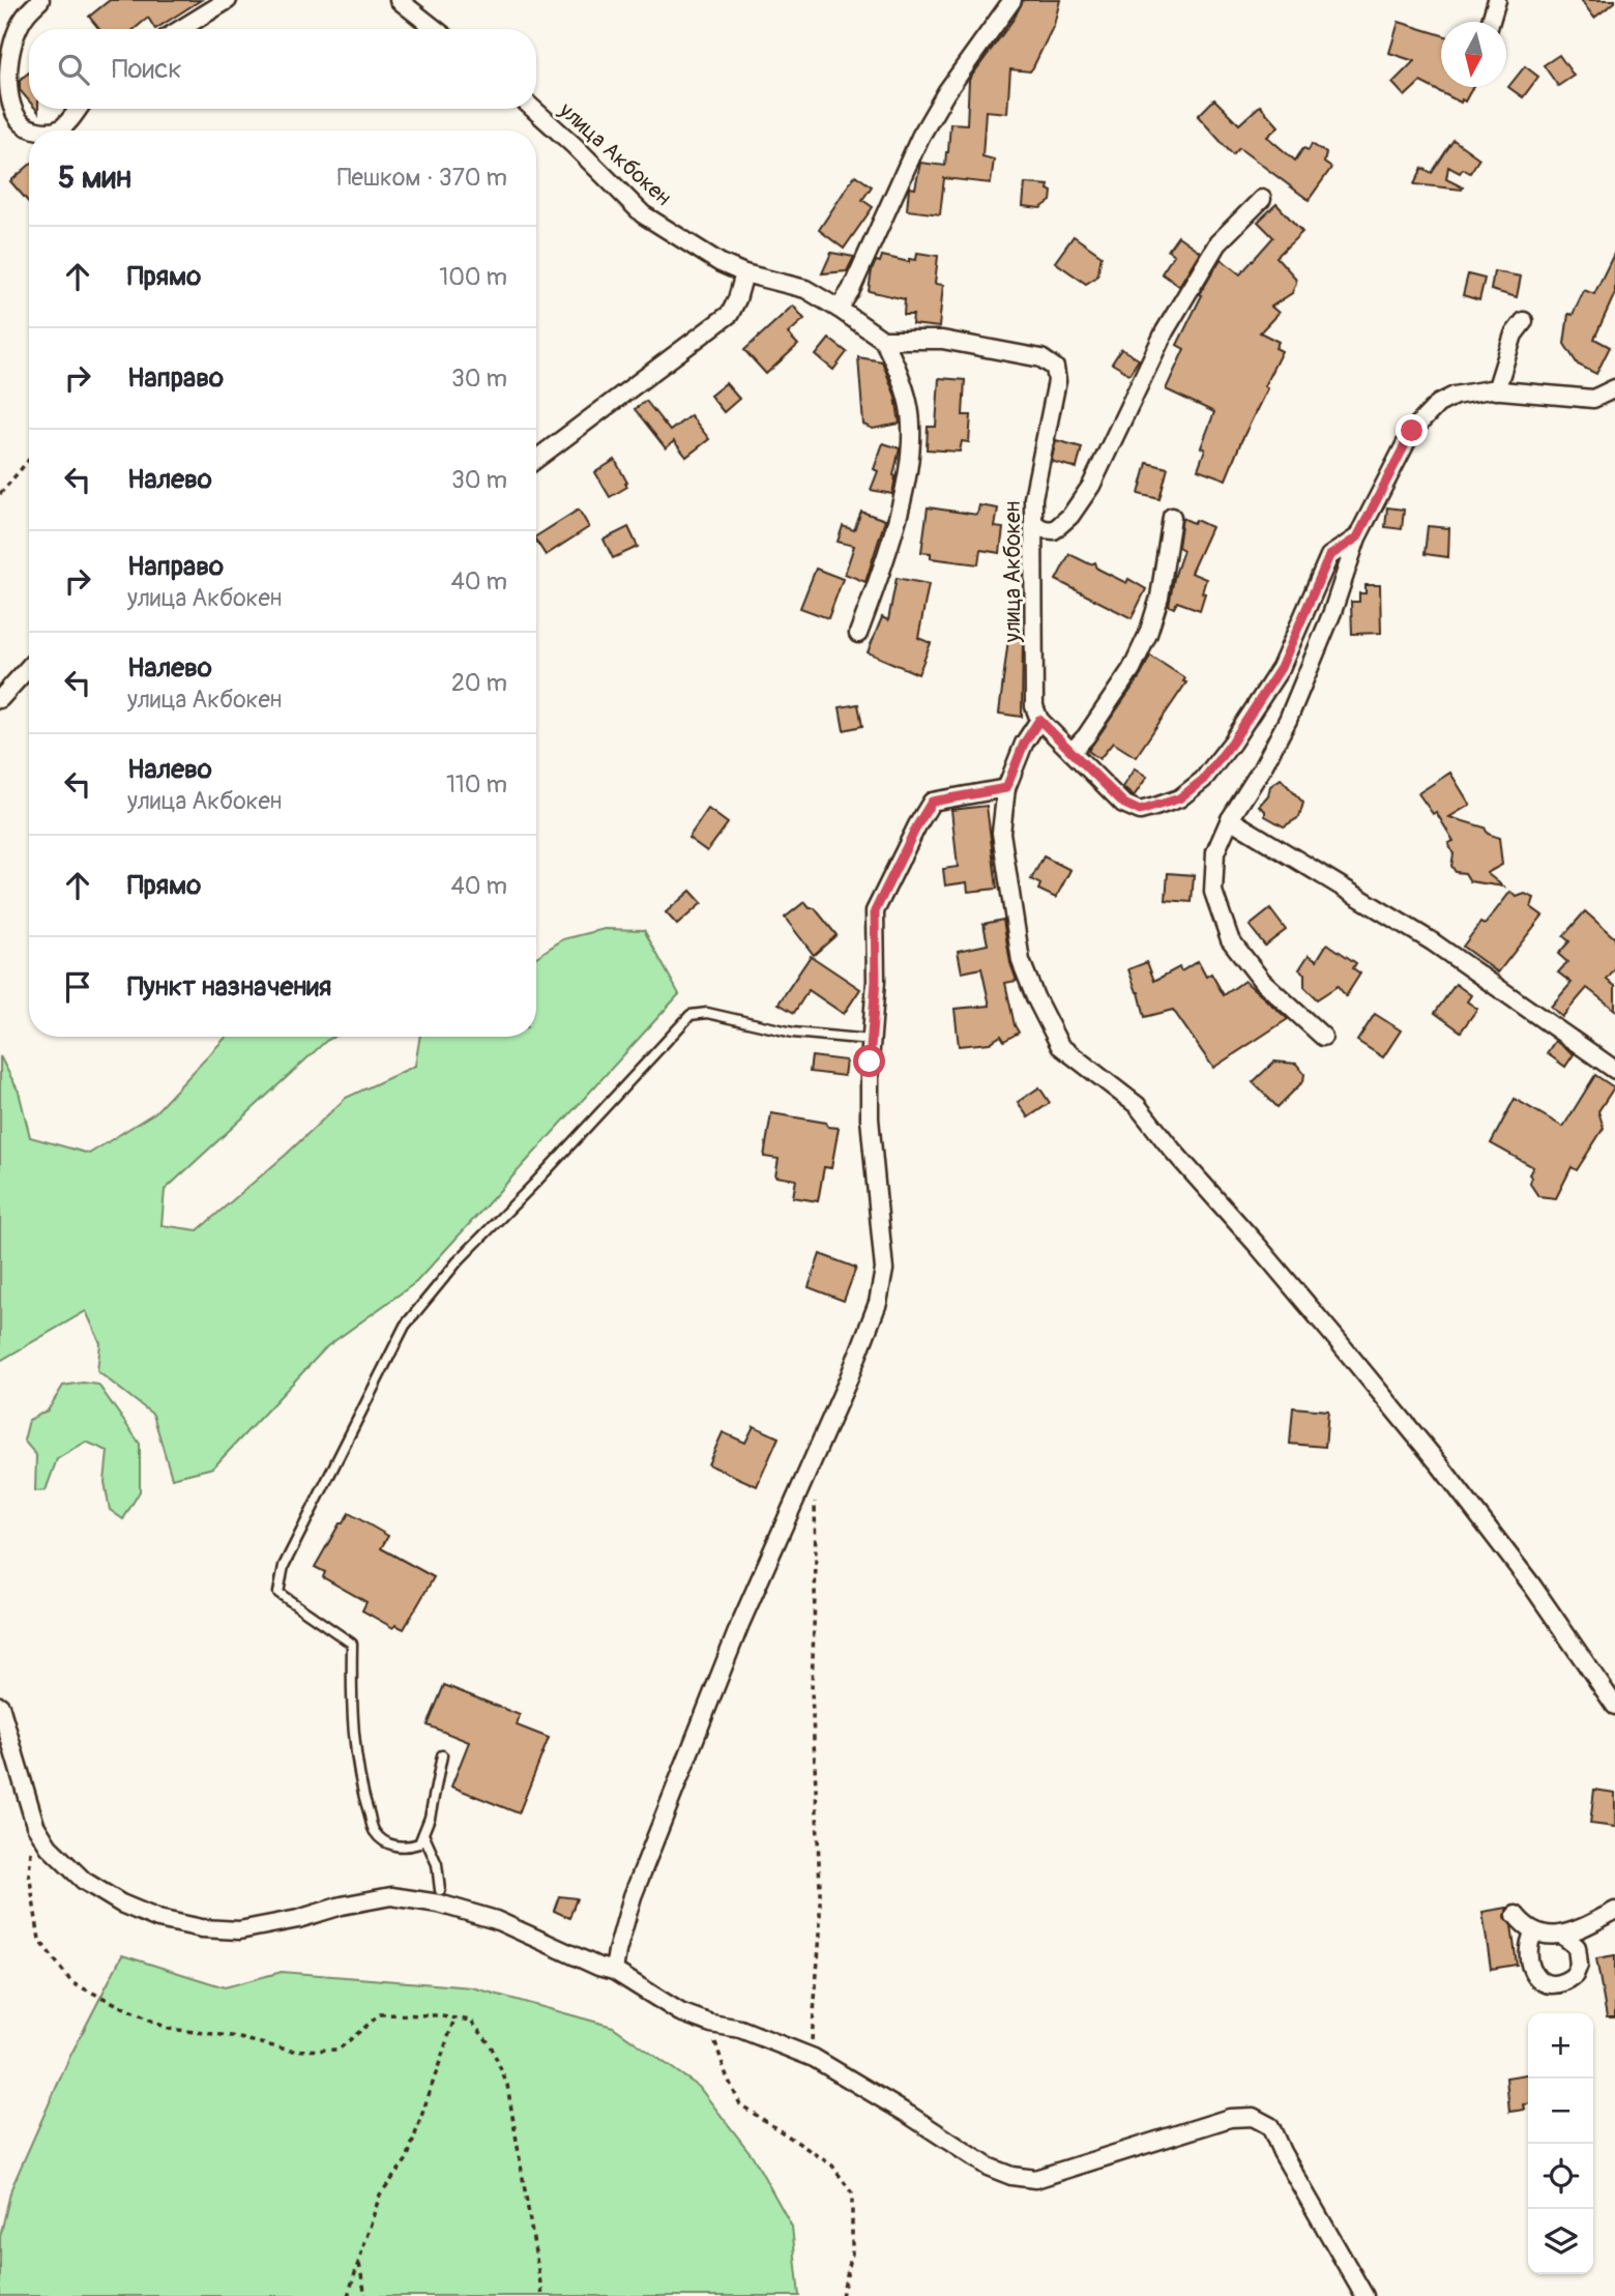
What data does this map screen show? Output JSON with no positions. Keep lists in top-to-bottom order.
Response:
{
  "streets": {
    "street": ["улица Акбокен"]
  },
  "north": "bottom",
  "page": {
    "search": "Поиск",
    "heading": ["5 мин", "Пешком · 370 m"],
    "list": [
      ["Прямо", "100 m"],
      ["Направо", "30 m"],
      ["Налево", "30 m"],
      ["Направо", "улица Акбокен", "40 m"],
      ["Налево", "улица Акбокен", "20 m"],
      ["Налево", "улица Акбокен", "110 m"],
      ["Прямо", "40 m"],
      "Пункт назначения"
    ],
    "map_buttons": ["+", "−"]
  }
}
